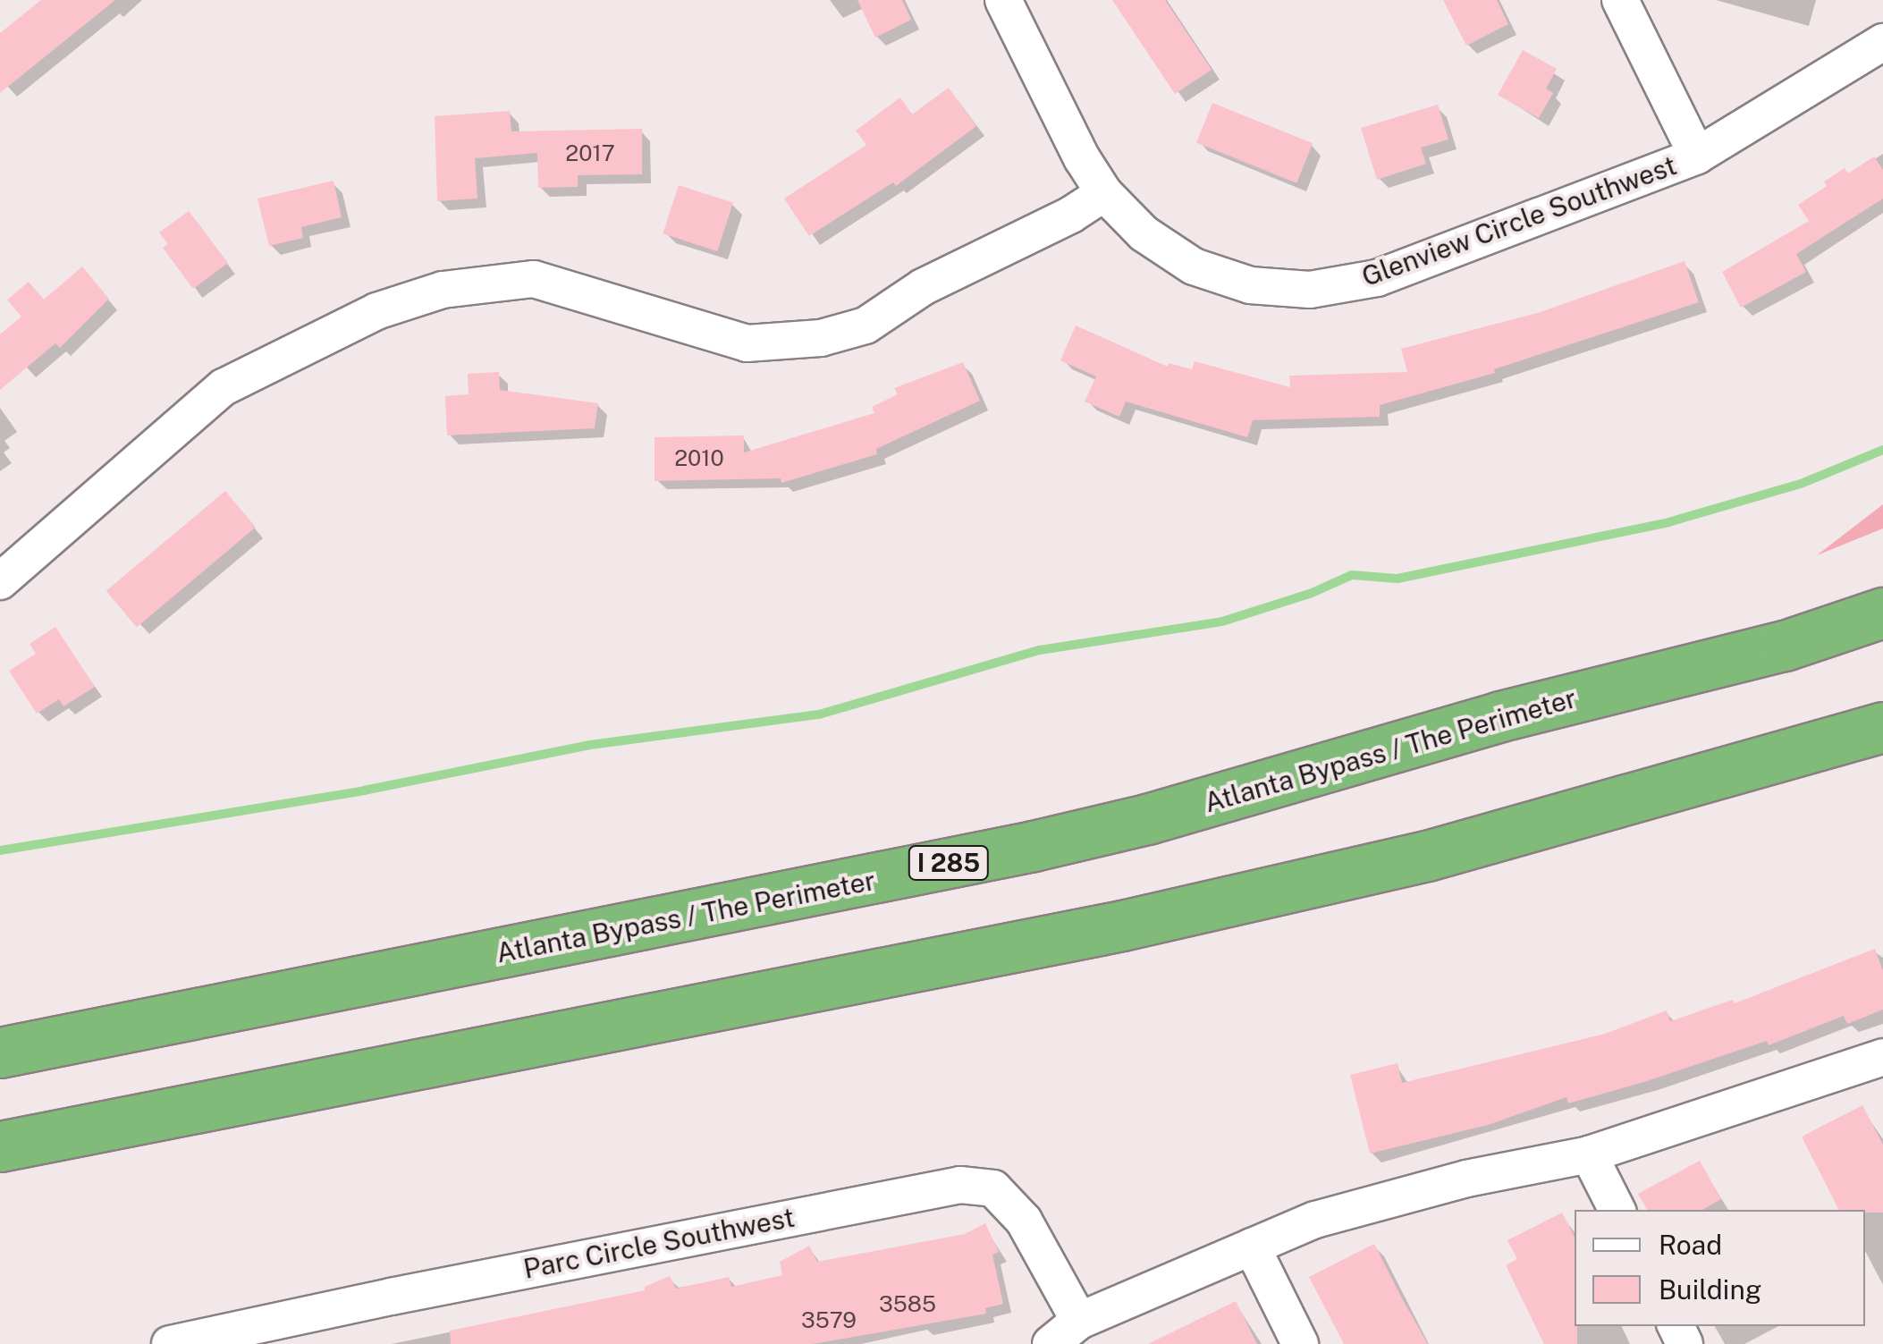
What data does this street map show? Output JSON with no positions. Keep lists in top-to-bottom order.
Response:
{
  "streets": {
    "highway": ["Atlanta Bypass / The Perimeter", "I 285"],
    "street": ["Glenview Circle Southwest", "Parc Circle Southwest"]
  },
  "house_numbers": [
    "2017",
    "2010",
    "3585",
    "3579"
  ],
  "legend": ["Road", "Building"]
}
